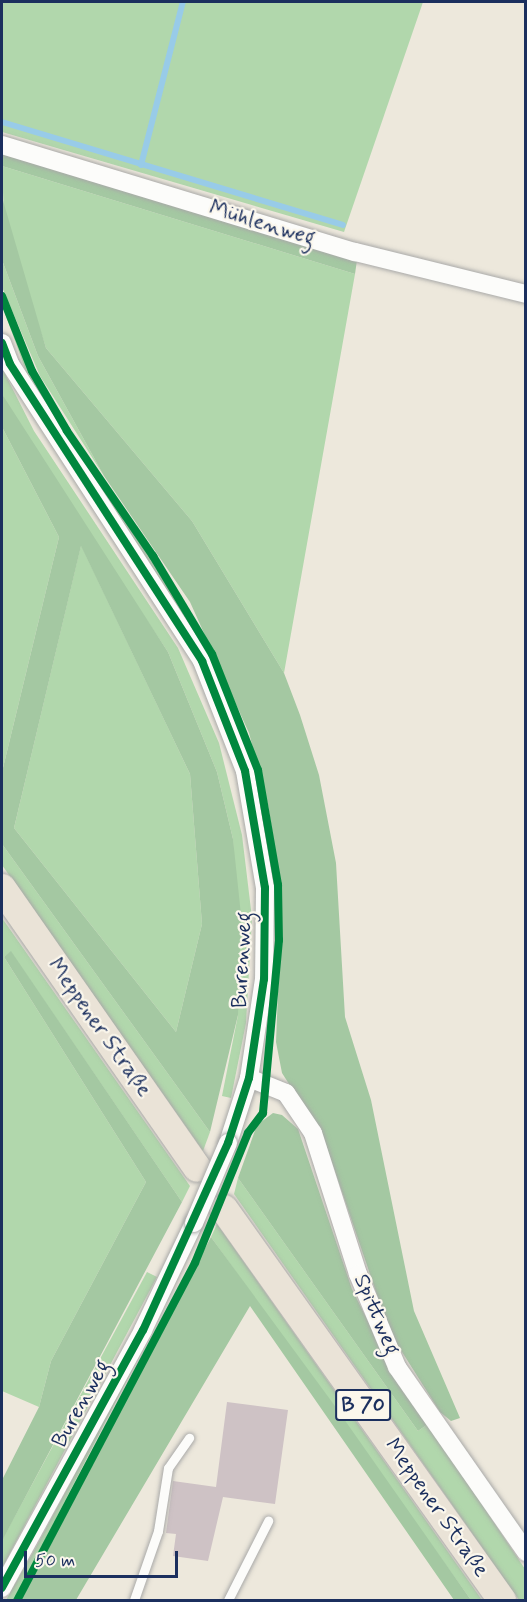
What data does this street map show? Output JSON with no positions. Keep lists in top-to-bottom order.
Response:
{
  "streets": {
    "main road": ["Meppener Straße", "B 70"],
    "street": ["Mühlenweg", "Burenweg", "Spittweg"]
  },
  "crossings": [
    ["Burenweg", "Spittweg"]
  ],
  "scale_bar": "50 m"
}
